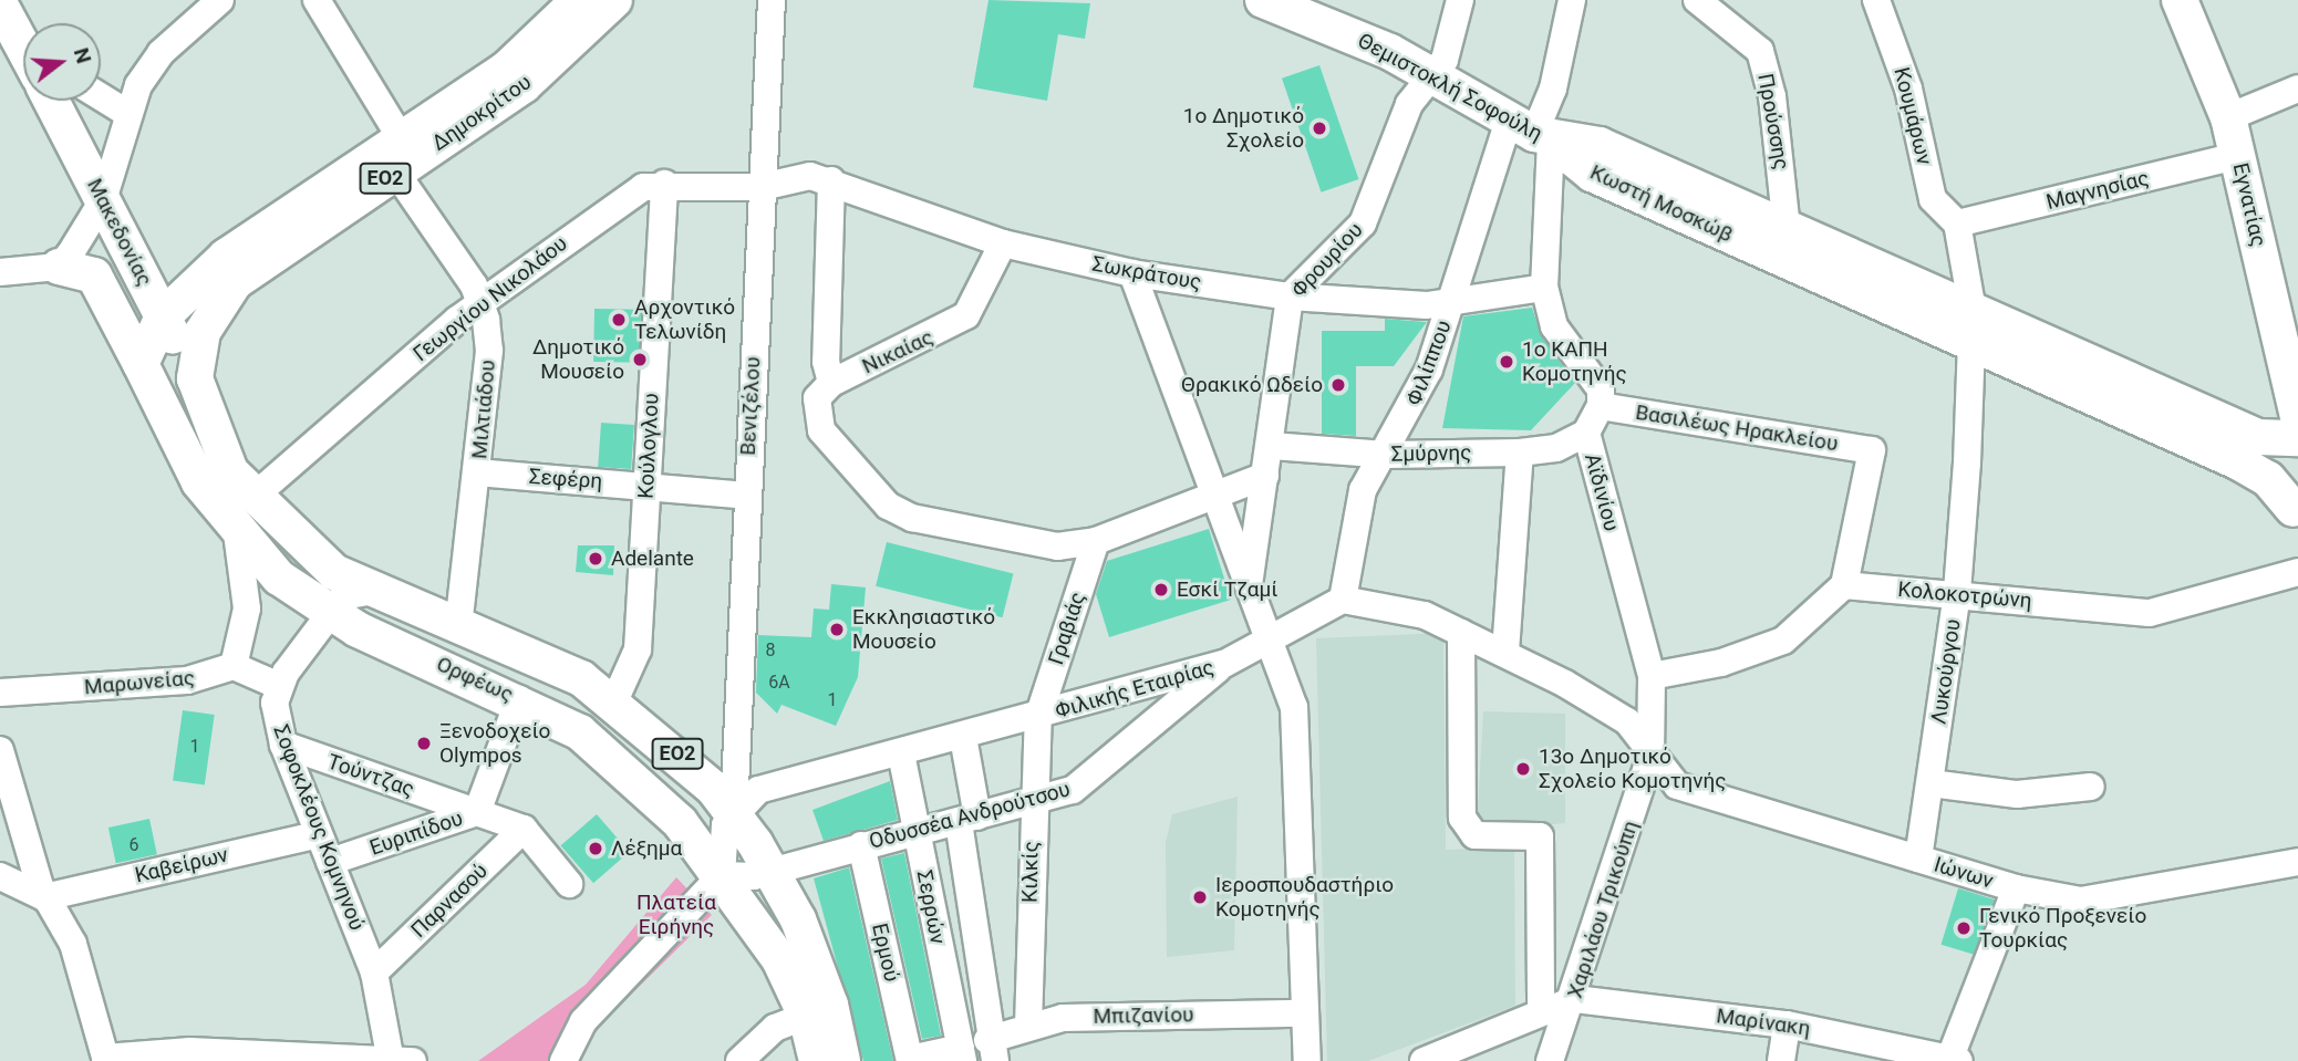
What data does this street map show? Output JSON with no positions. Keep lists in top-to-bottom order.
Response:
{
  "streets": {
    "main road": [
      "Θεμιστοκλή Σοφούλη",
      "Δημοκρίτου",
      "ΕΟ2",
      "Κωστή Μοσκώβ",
      "Εγνατίας",
      "Μακεδονίας",
      "Ορφέως"
    ],
    "street": [
      "Κουμάρων",
      "Προύσσης",
      "Μαγνησίας",
      "Φρουρίου",
      "Σωκράτους",
      "Γεωργίου Νικολάου",
      "Νικαίας",
      "Φιλίππου",
      "Βενιζέλου",
      "Μιλτιάδου",
      "Βασιλέως Ηρακλείου",
      "Κούλογλου",
      "Σμύρνης",
      "Σεφέρη",
      "Αϊδινίου",
      "Κολοκοτρώνη",
      "Γραβιάς",
      "Λυκούργου",
      "Μαρωνείας",
      "Φιλικής Εταιρίας",
      "Τούντζας",
      "Οδυσσέα Ανδρούτσου",
      "Σοφοκλέους Κομνηνού",
      "Ευριπίδου",
      "Καβείρων",
      "Κιλκίς",
      "Ιώνων",
      "Παρνασού",
      "Σερρών",
      "Χαριλάου Τρικούπη",
      "Ερμού",
      "Μπιζανίου",
      "Μαρίνακη"
    ]
  },
  "crossings": [
    ["Θεμιστοκλή Σοφούλη", "Κωστή Μοσκώβ"],
    ["Θεμιστοκλή Σοφούλη", "Φρουρίου"],
    ["Θεμιστοκλή Σοφούλη", "Φιλίππου"],
    ["Δημοκρίτου", "ΕΟ2"],
    ["Δημοκρίτου", "Μακεδονίας"],
    ["Δημοκρίτου", "Μιλτιάδου"],
    ["Δημοκρίτου", "Ορφέως"],
    ["Κουμάρων", "Μαγνησίας"],
    ["Κουμάρων", "Λυκούργου"],
    ["Προύσσης", "Κωστή Μοσκώβ"],
    ["ΕΟ2", "Μακεδονίας"],
    ["ΕΟ2", "Ορφέως"],
    ["Μαγνησίας", "Εγνατίας"],
    ["Μαγνησίας", "Λυκούργου"],
    ["Κωστή Μοσκώβ", "Φιλίππου"],
    ["Κωστή Μοσκώβ", "Λυκούργου"],
    ["Μακεδονίας", "Ορφέως"],
    ["Φρουρίου", "Σωκράτους"],
    ["Φρουρίου", "Σμύρνης"],
    ["Σωκράτους", "Γεωργίου Νικολάου"],
    ["Σωκράτους", "Νικαίας"],
    ["Σωκράτους", "Φιλίππου"],
    ["Σωκράτους", "Βενιζέλου"],
    ["Γεωργίου Νικολάου", "Βενιζέλου"],
    ["Γεωργίου Νικολάου", "Μιλτιάδου"],
    ["Γεωργίου Νικολάου", "Κούλογλου"],
    ["Γεωργίου Νικολάου", "Ορφέως"],
    ["Φιλίππου", "Σμύρνης"],
    ["Φιλίππου", "Φιλικής Εταιρίας"],
    ["Βενιζέλου", "Σεφέρη"],
    ["Βενιζέλου", "Ορφέως"],
    ["Βενιζέλου", "Φιλικής Εταιρίας"],
    ["Μιλτιάδου", "Σεφέρη"],
    ["Μιλτιάδου", "Ορφέως"],
    ["Βασιλέως Ηρακλείου", "Αϊδινίου"],
    ["Βασιλέως Ηρακλείου", "Κολοκοτρώνη"],
    ["Κούλογλου", "Σεφέρη"],
    ["Κούλογλου", "Ορφέως"],
    ["Σμύρνης", "Αϊδινίου"],
    ["Αϊδινίου", "Ιώνων"],
    ["Αϊδινίου", "Χαριλάου Τρικούπη"],
    ["Κολοκοτρώνη", "Λυκούργου"],
    ["Γραβιάς", "Φιλικής Εταιρίας"],
    ["Γραβιάς", "Κιλκίς"],
    ["Λυκούργου", "Ιώνων"],
    ["Ορφέως", "Φιλικής Εταιρίας"],
    ["Ορφέως", "Οδυσσέα Ανδρούτσου"],
    ["Ορφέως", "Ευριπίδου"],
    ["Φιλικής Εταιρίας", "Οδυσσέα Ανδρούτσου"],
    ["Φιλικής Εταιρίας", "Κιλκίς"],
    ["Φιλικής Εταιρίας", "Σερρών"],
    ["Τούντζας", "Σοφοκλέους Κομνηνού"],
    ["Τούντζας", "Ευριπίδου"],
    ["Τούντζας", "Παρνασού"],
    ["Οδυσσέα Ανδρούτσου", "Κιλκίς"],
    ["Οδυσσέα Ανδρούτσου", "Σερρών"],
    ["Οδυσσέα Ανδρούτσου", "Ερμού"],
    ["Σοφοκλέους Κομνηνού", "Ευριπίδου"],
    ["Σοφοκλέους Κομνηνού", "Καβείρων"],
    ["Σοφοκλέους Κομνηνού", "Παρνασού"],
    ["Κιλκίς", "Μπιζανίου"],
    ["Ιώνων", "Χαριλάου Τρικούπη"],
    ["Χαριλάου Τρικούπη", "Μαρίνακη"]
  ],
  "parks": ["Πλατεία Ειρήνης"],
  "places": [
    "1ο Δημοτικό Σχολείο",
    "Αρχοντικό Τελωνίδη",
    "Δημοτικό Μουσείο",
    "1ο ΚΑΠΗ Κομοτηνής",
    "Θρακικό Ωδείο",
    "Adelante",
    "Εσκί Τζαμί",
    "Εκκλησιαστικό Μουσείο",
    "Ξενοδοχείο Olympos",
    "13ο Δημοτικό Σχολείο Κομοτηνής",
    "Λέξημα",
    "Ιεροσπουδαστήριο Κομοτηνής",
    "Γενικό Προξενείο Τουρκίας"
  ],
  "house_numbers": [
    "8",
    "6Α",
    "1",
    "1",
    "6"
  ],
  "north": "right"
}
